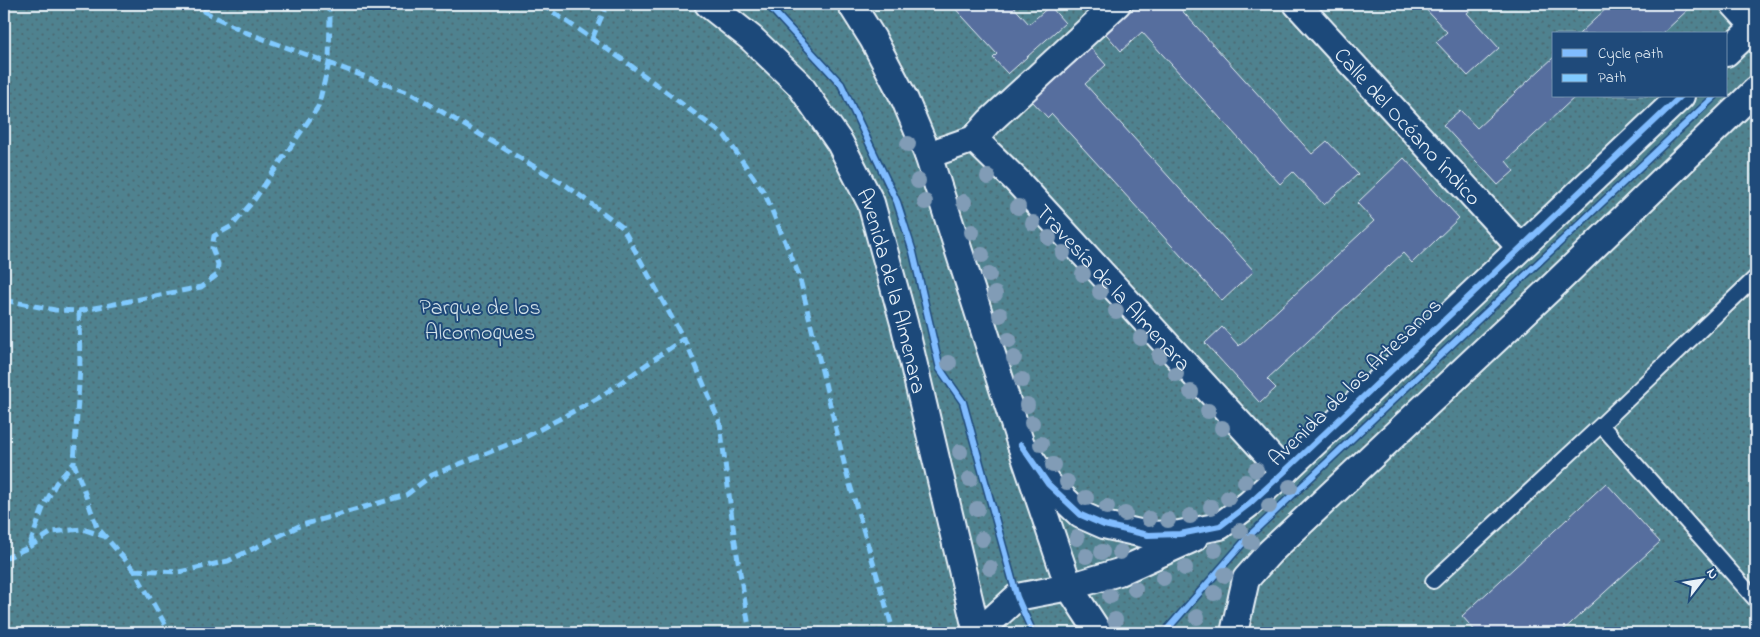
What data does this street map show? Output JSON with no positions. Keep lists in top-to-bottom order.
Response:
{
  "streets": {
    "street": [
      "Calle del Océano Índico",
      "Travesía de la Almenara",
      "Avenida de la Almenara",
      "Avenida de los Artesanos"
    ]
  },
  "crossings": [
    ["Calle del Océano Índico", "Avenida de los Artesanos"],
    ["Travesía de la Almenara", "Avenida de los Artesanos"]
  ],
  "parks": ["Parque de los Alcornoques"],
  "legend": ["Cycle path", "Path"],
  "north": "top right"
}
